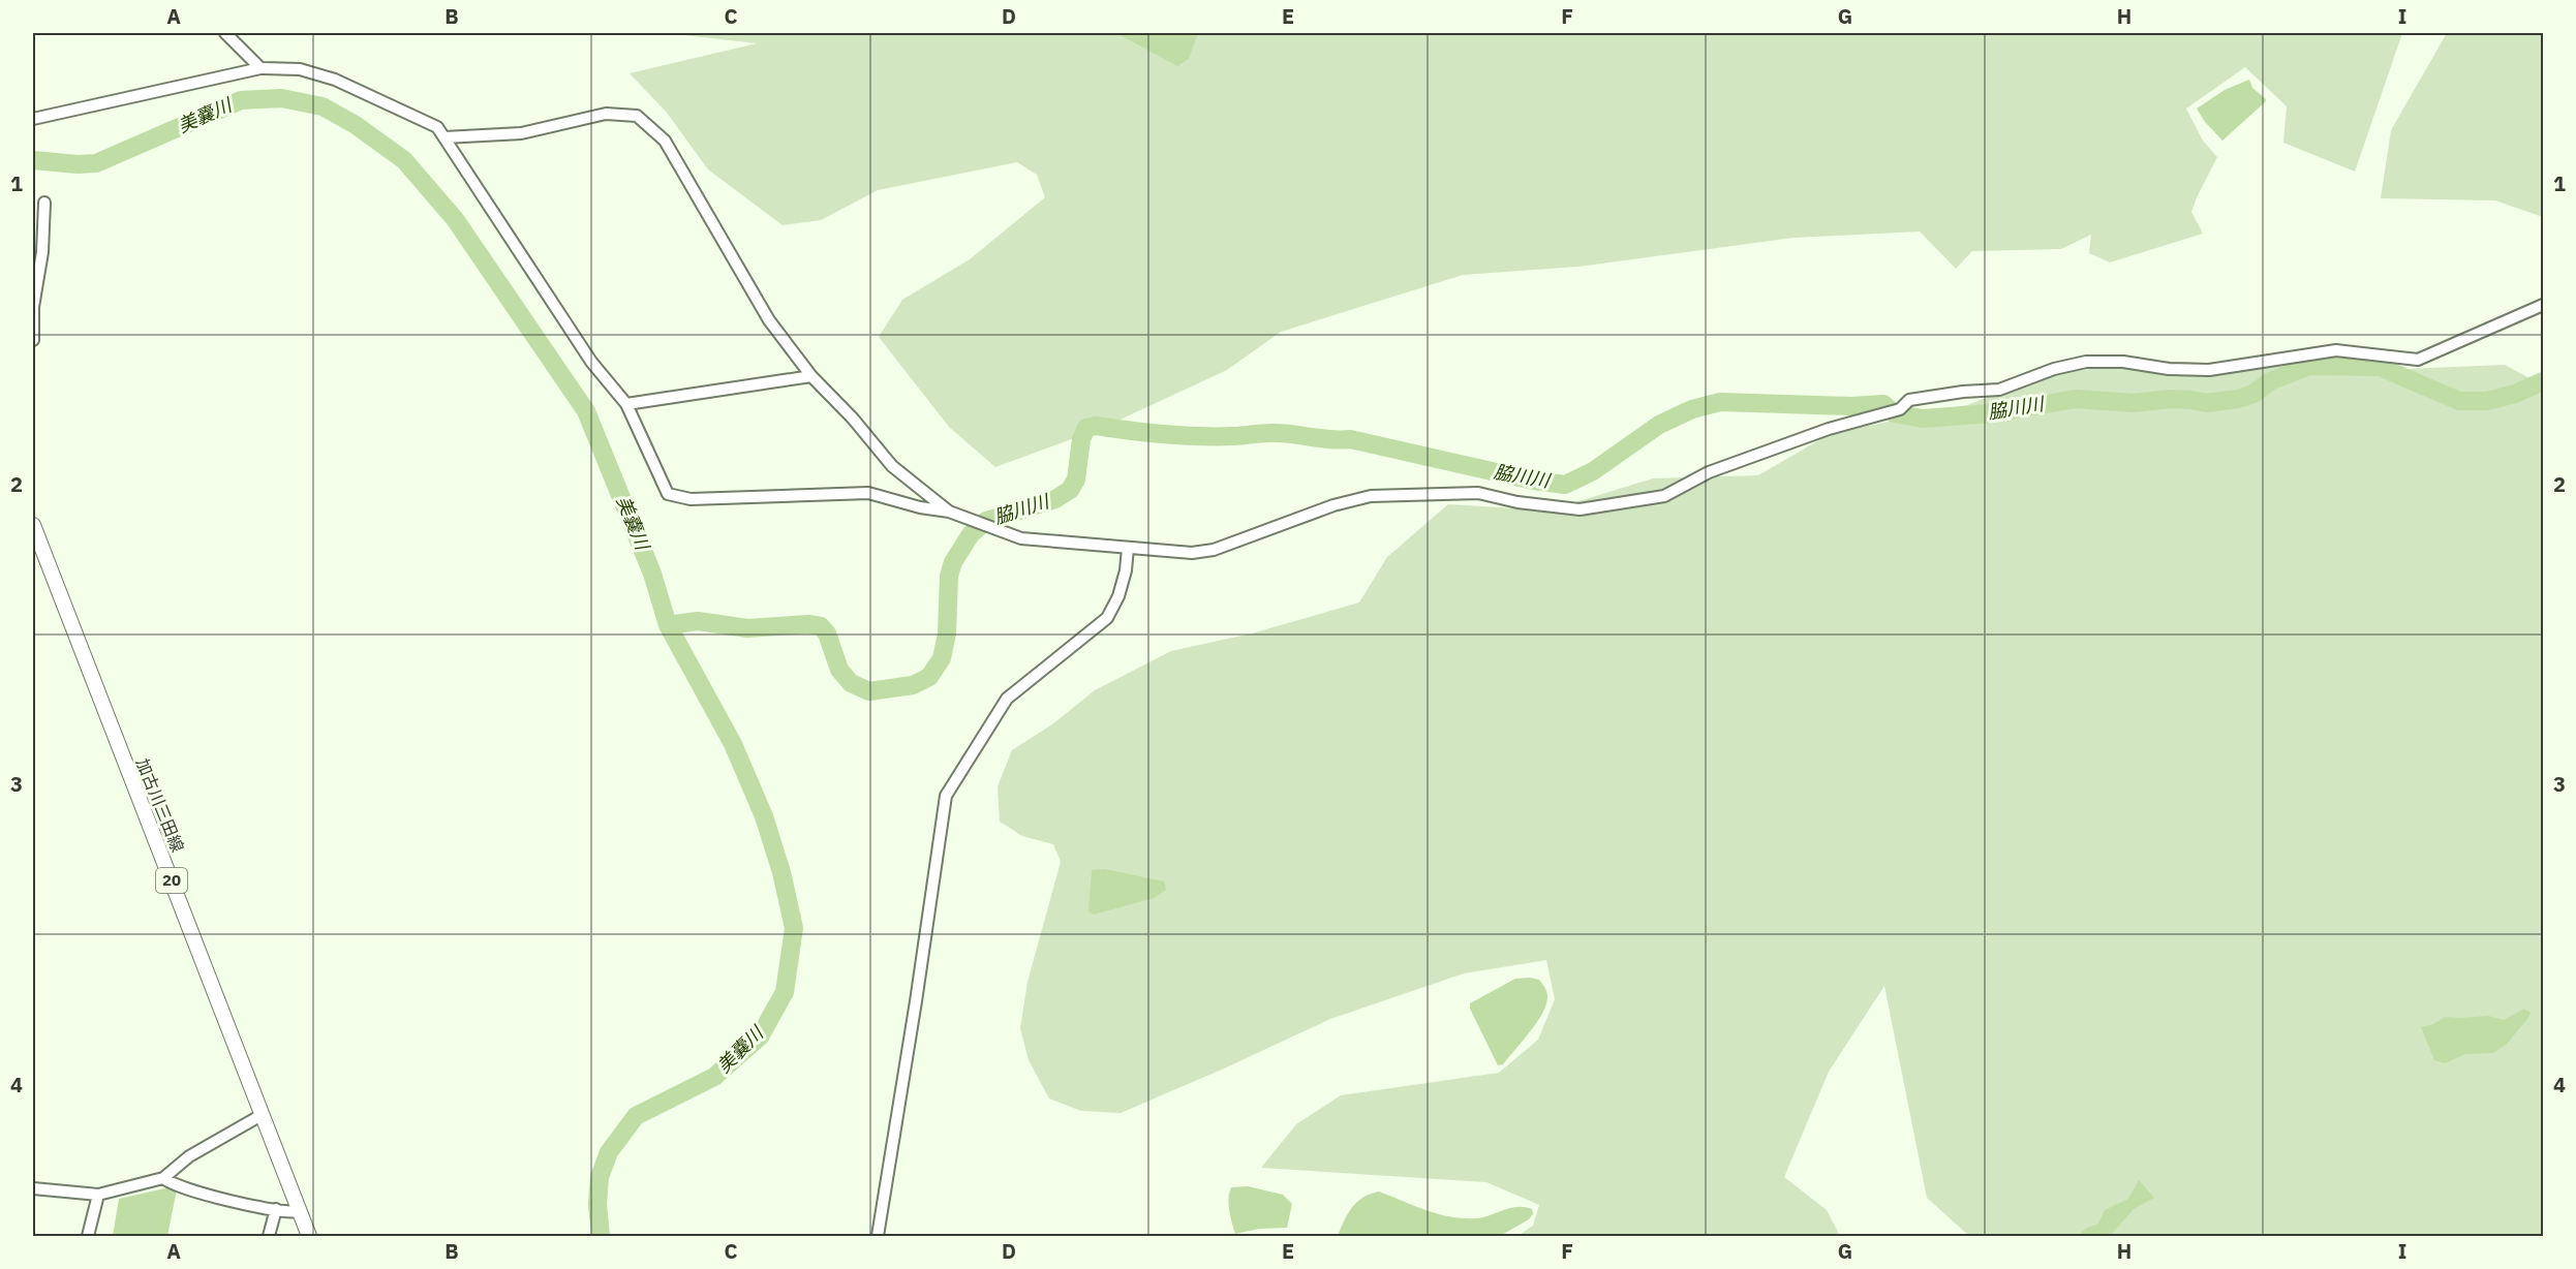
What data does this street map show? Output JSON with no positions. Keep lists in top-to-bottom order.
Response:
{
  "streets": {
    "main road": ["加古川三田線", "20"]
  },
  "water": ["美嚢川", "脇川川"],
  "grid": {
    "columns": [
      "A",
      "B",
      "C",
      "D",
      "E",
      "F",
      "G",
      "H",
      "I"
    ],
    "rows": [
      "1",
      "2",
      "3",
      "4"
    ]
  }
}
